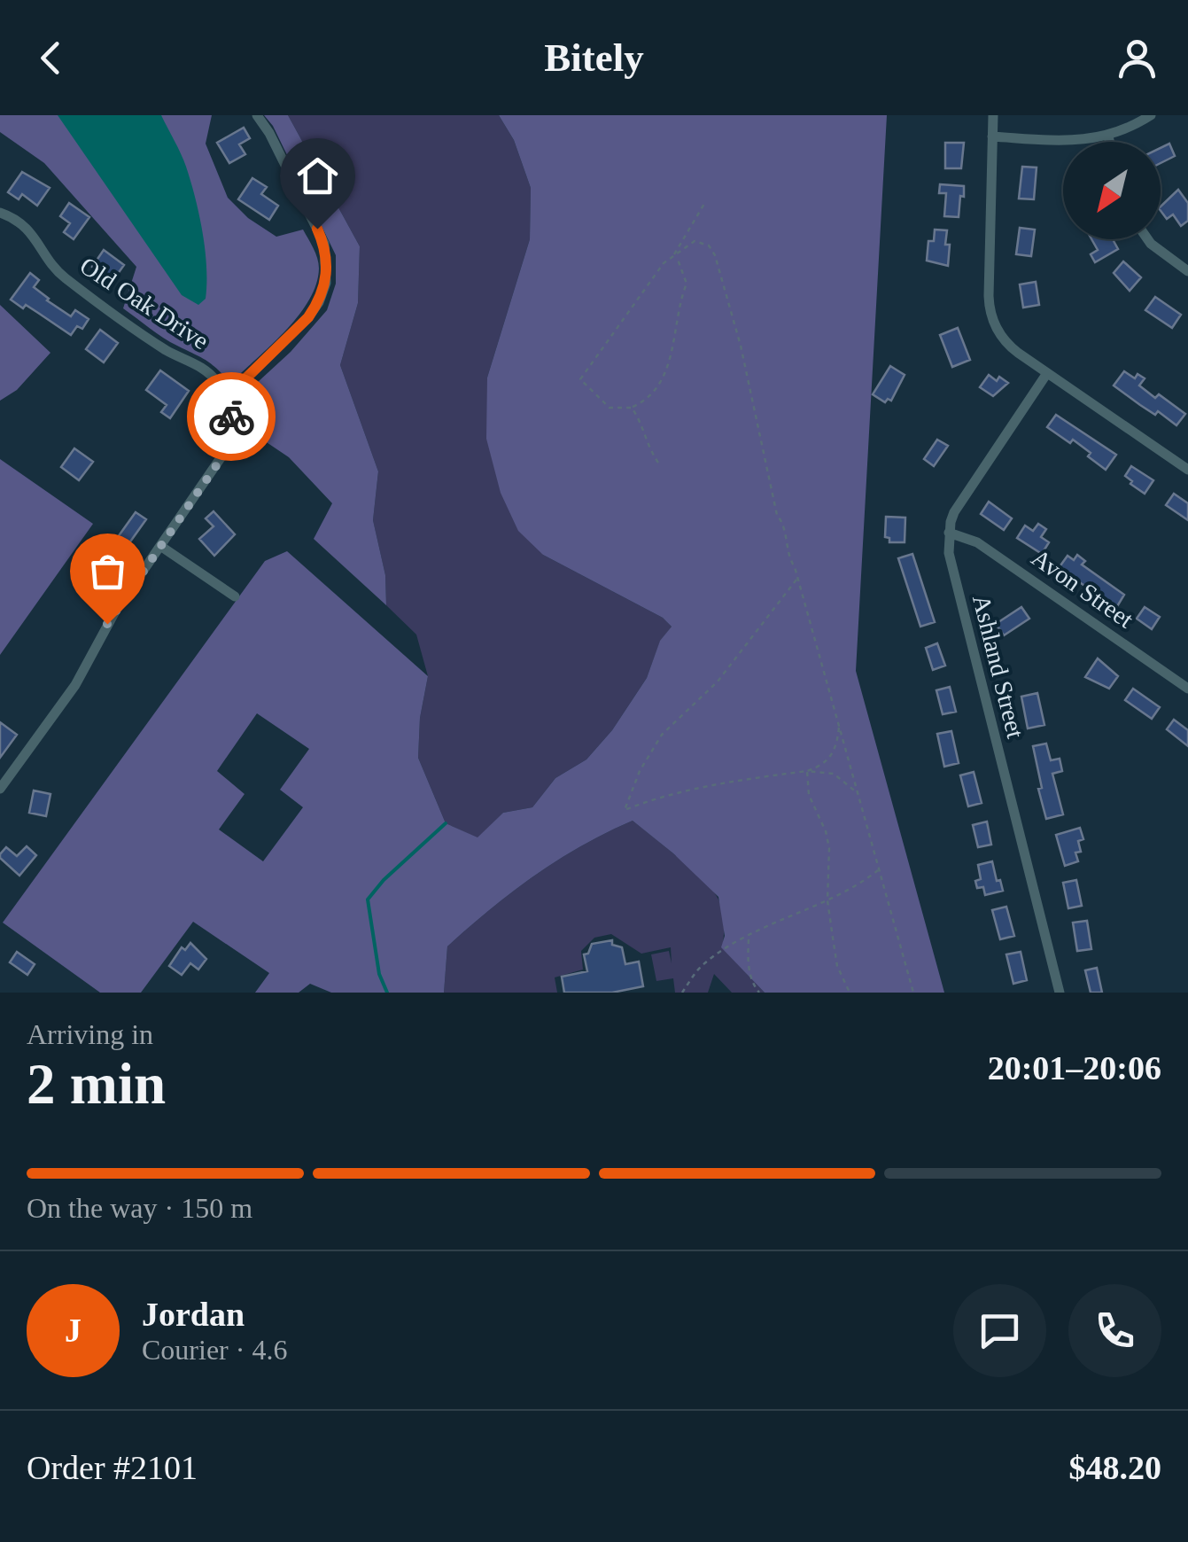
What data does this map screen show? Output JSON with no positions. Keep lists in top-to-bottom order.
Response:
{
  "streets": {
    "street": ["Old Oak Drive", "Avon Street", "Ashland Street"]
  },
  "crossings": [
    ["Avon Street", "Ashland Street"]
  ],
  "north": "bottom left",
  "page": {
    "header": "Bitely",
    "heading": ["2 min", "Arriving in", "20:01–20:06"],
    "panel": [
      "Jordan",
      "Courier · 4.6",
      "Order #2101",
      "$48.20"
    ],
    "bar": "On the way · 150 m",
    "round": "J"
  }
}
